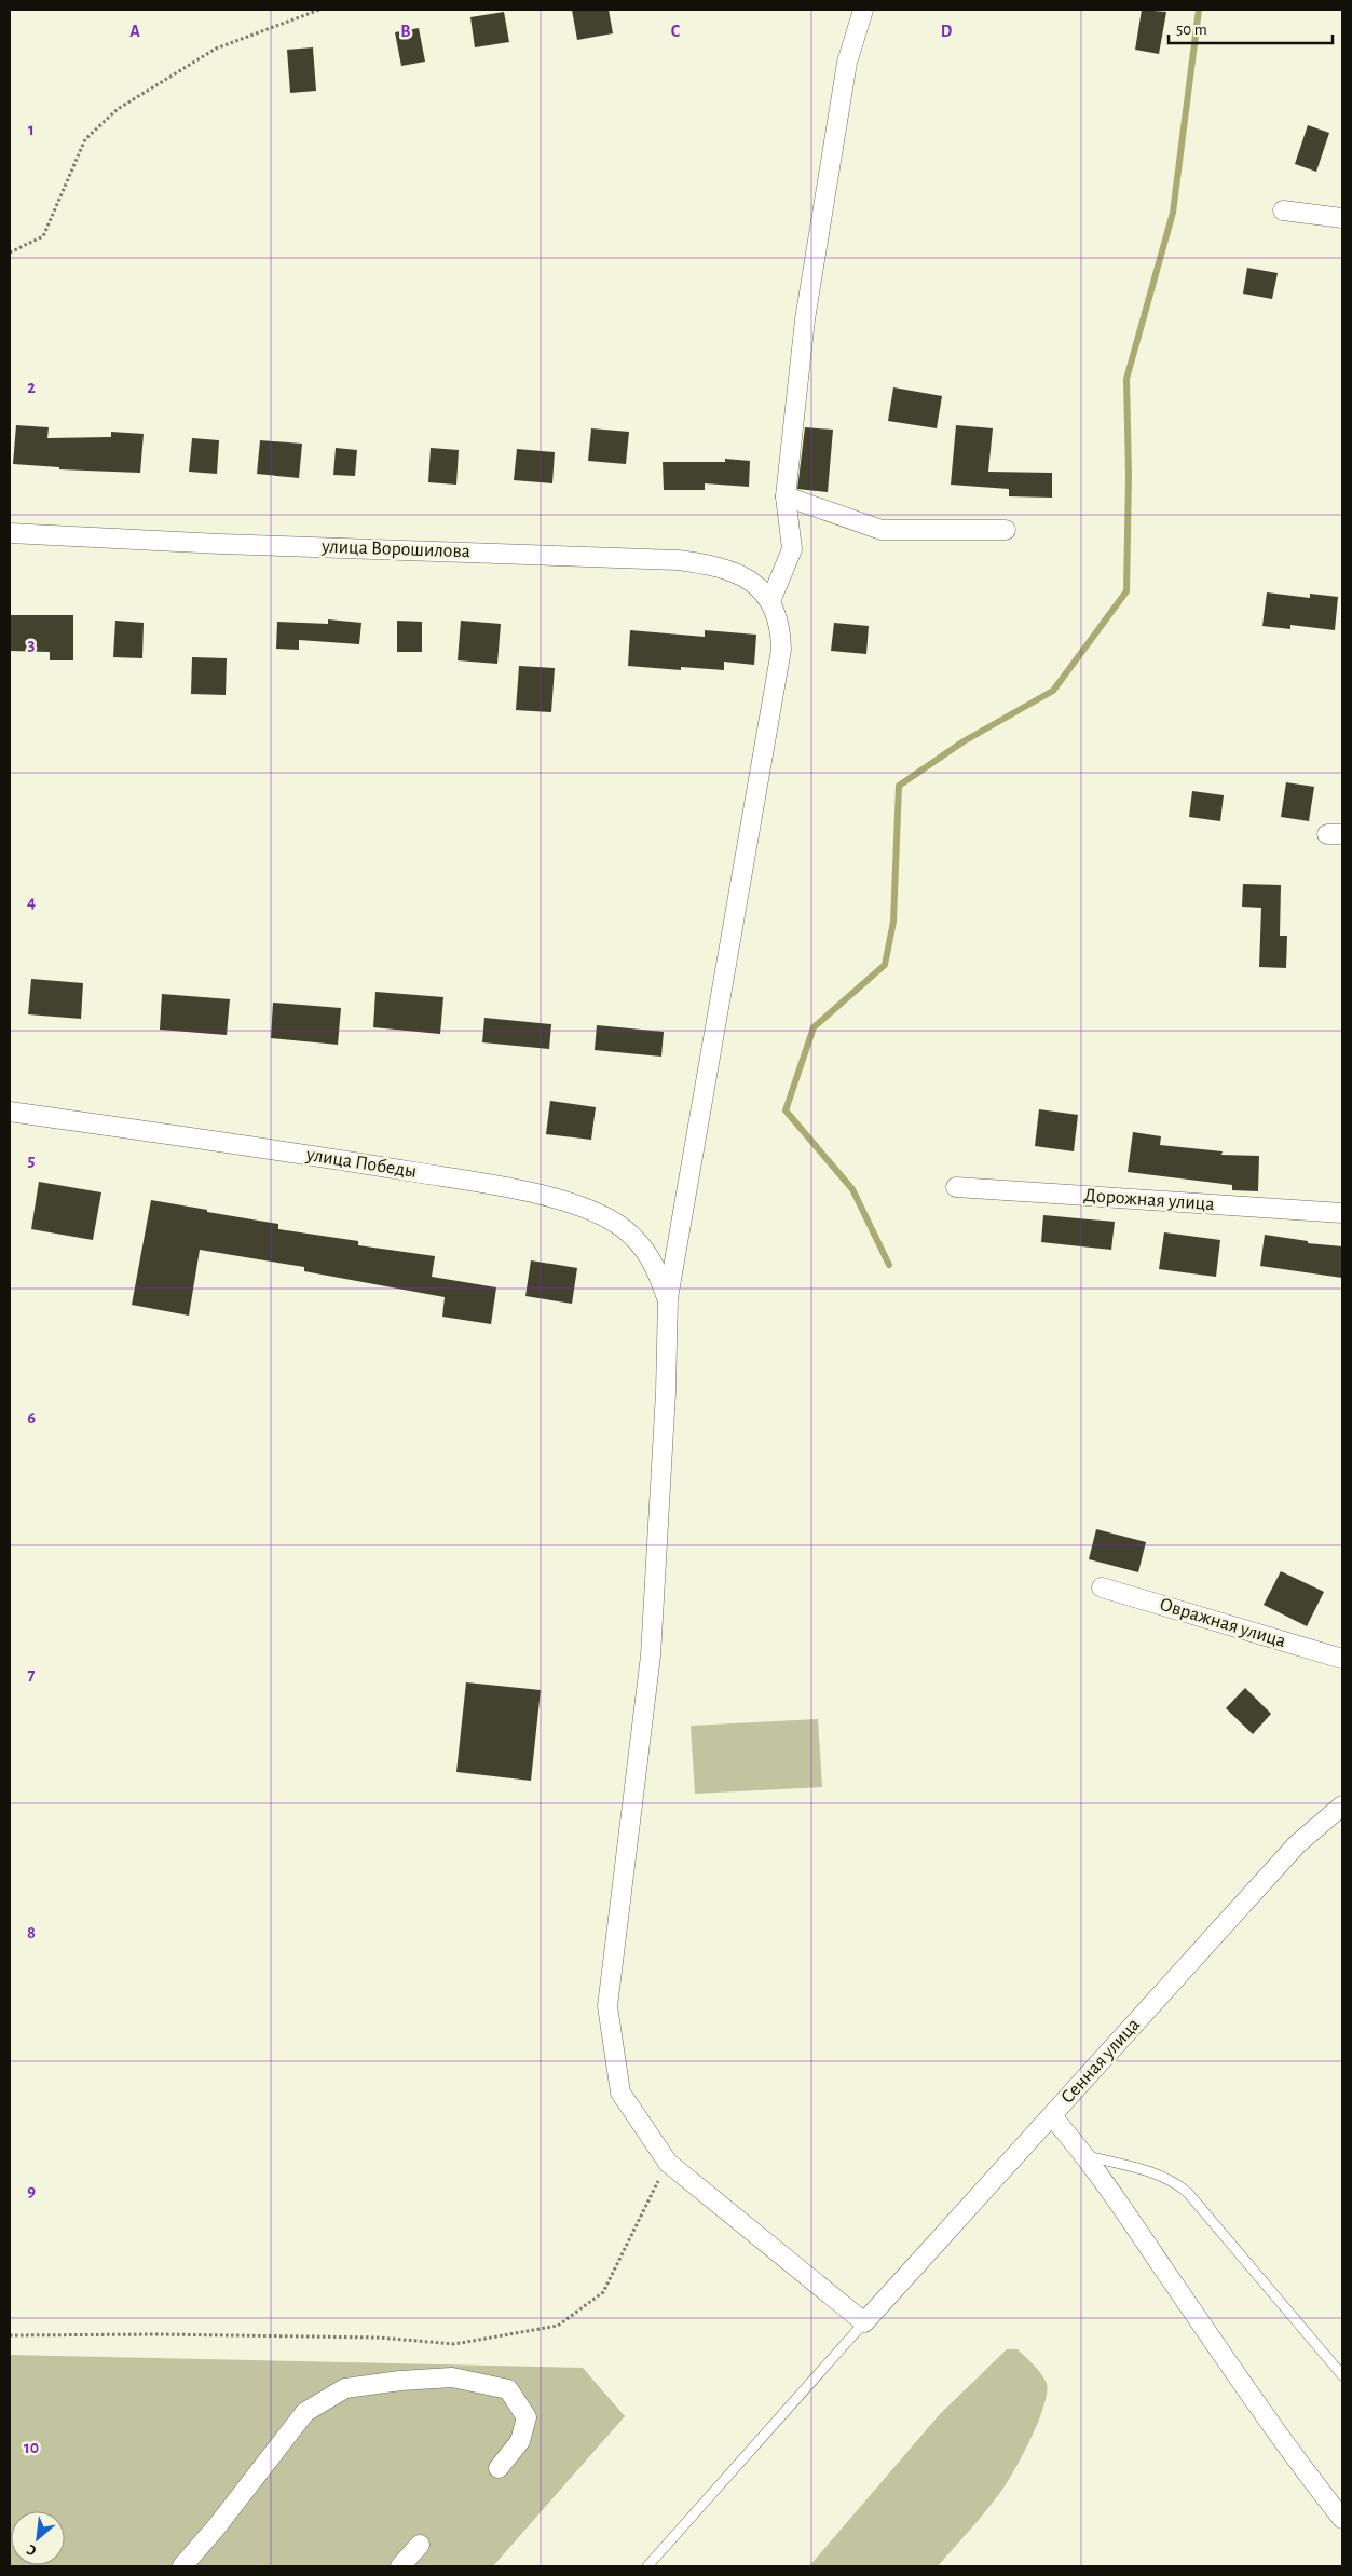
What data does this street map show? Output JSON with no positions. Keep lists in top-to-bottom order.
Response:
{
  "streets": {
    "street": [
      "улица Ворошилова",
      "улица Победы",
      "Дорожная улица",
      "Овражная улица",
      "Сенная улица"
    ]
  },
  "scale_bar": "50 m",
  "north": "bottom left",
  "grid": {
    "columns": [
      "A",
      "B",
      "C",
      "D"
    ],
    "rows": [
      "1",
      "2",
      "3",
      "4",
      "5",
      "6",
      "7",
      "8",
      "9",
      "10"
    ]
  }
}
